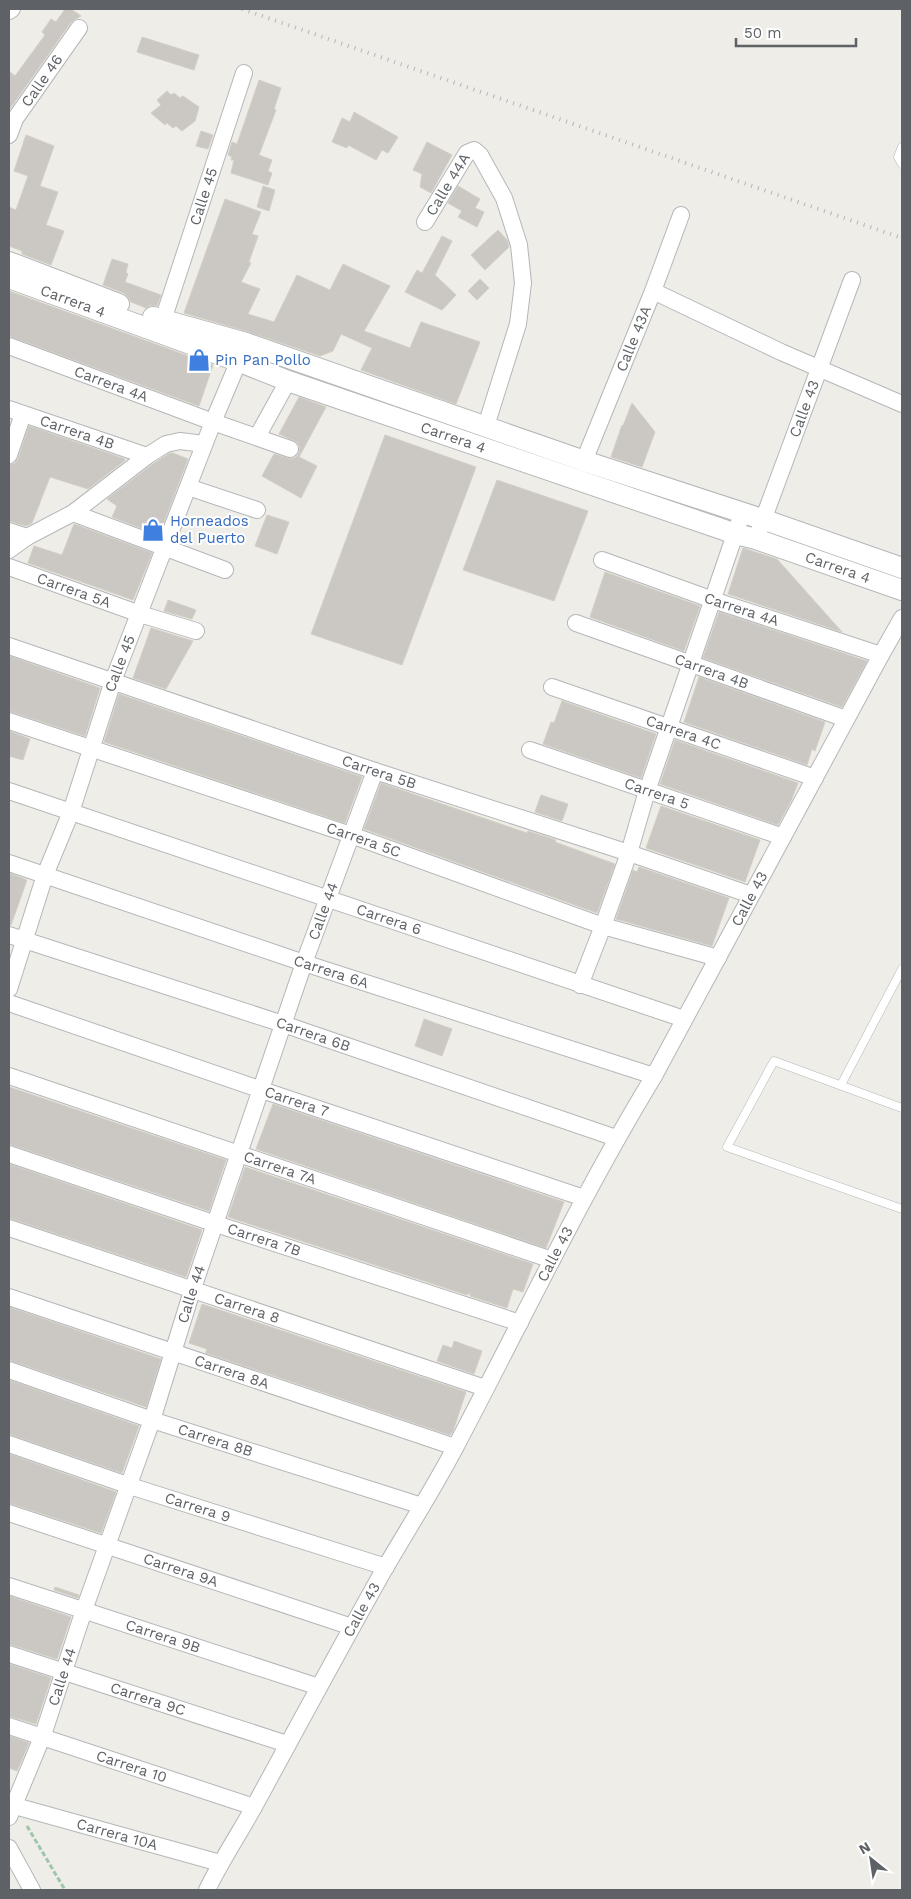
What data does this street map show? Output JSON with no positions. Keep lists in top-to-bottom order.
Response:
{
  "streets": {
    "street": [
      "Calle 46",
      "Calle 44A",
      "Calle 45",
      "Carrera 4",
      "Calle 43A",
      "Carrera 4A",
      "Calle 43",
      "Carrera 4B",
      "Carrera 5A",
      "Carrera 4C",
      "Carrera 5B",
      "Carrera 5",
      "Carrera 5C",
      "Calle 44",
      "Carrera 6",
      "Carrera 6A",
      "Carrera 6B",
      "Carrera 7",
      "Carrera 7A",
      "Carrera 7B",
      "Carrera 8",
      "Carrera 8A",
      "Carrera 8B",
      "Carrera 9",
      "Carrera 9A",
      "Carrera 9B",
      "Carrera 9C",
      "Carrera 10",
      "Carrera 10A"
    ]
  },
  "crossings": [
    ["Calle 44A", "Carrera 4"],
    ["Calle 45", "Carrera 4"],
    ["Calle 45", "Carrera 4A"],
    ["Calle 45", "Carrera 5A"],
    ["Calle 45", "Carrera 5B"],
    ["Calle 45", "Carrera 5C"],
    ["Calle 45", "Carrera 6"],
    ["Calle 45", "Carrera 6A"],
    ["Calle 45", "Carrera 6B"],
    ["Carrera 4", "Calle 43A"],
    ["Carrera 4", "Calle 43"],
    ["Carrera 4A", "Calle 43"],
    ["Calle 43", "Carrera 4B"],
    ["Calle 43", "Carrera 4C"],
    ["Calle 43", "Carrera 5B"],
    ["Calle 43", "Carrera 5"],
    ["Calle 43", "Carrera 5C"],
    ["Calle 43", "Carrera 6"],
    ["Calle 43", "Carrera 6A"],
    ["Calle 43", "Carrera 6B"],
    ["Calle 43", "Carrera 7"],
    ["Calle 43", "Carrera 7A"],
    ["Calle 43", "Carrera 7B"],
    ["Calle 43", "Carrera 8"],
    ["Calle 43", "Carrera 8A"],
    ["Calle 43", "Carrera 8B"],
    ["Calle 43", "Carrera 9"],
    ["Calle 43", "Carrera 9A"],
    ["Calle 43", "Carrera 9B"],
    ["Calle 43", "Carrera 9C"],
    ["Calle 43", "Carrera 10"],
    ["Calle 43", "Carrera 10A"],
    ["Carrera 5B", "Calle 44"],
    ["Carrera 5C", "Calle 44"],
    ["Calle 44", "Carrera 6"],
    ["Calle 44", "Carrera 6A"],
    ["Calle 44", "Carrera 6B"],
    ["Calle 44", "Carrera 7"],
    ["Calle 44", "Carrera 7A"],
    ["Calle 44", "Carrera 7B"],
    ["Calle 44", "Carrera 8"],
    ["Calle 44", "Carrera 8A"],
    ["Calle 44", "Carrera 8B"],
    ["Calle 44", "Carrera 9"],
    ["Calle 44", "Carrera 9A"],
    ["Calle 44", "Carrera 9B"],
    ["Calle 44", "Carrera 9C"],
    ["Calle 44", "Carrera 10"],
    ["Calle 44", "Carrera 10A"]
  ],
  "places": {
    "shop": ["Pin Pan Pollo", "Horneados del Puerto"]
  },
  "scale_bar": "50 m",
  "north": "top left"
}
